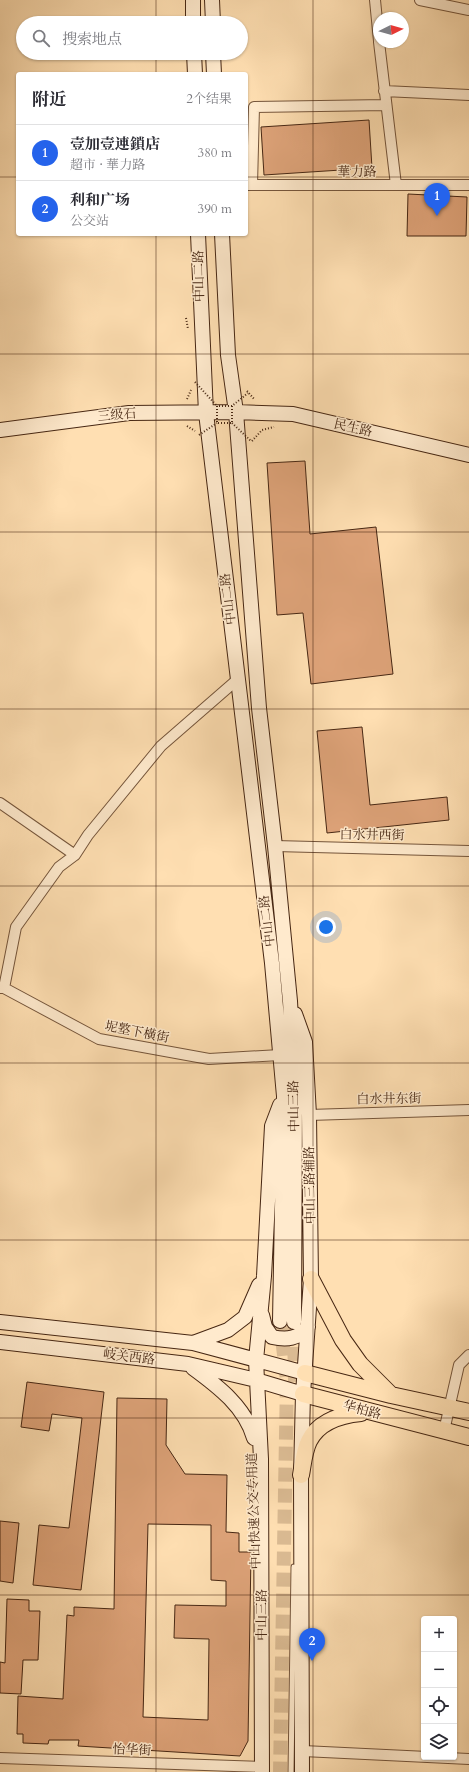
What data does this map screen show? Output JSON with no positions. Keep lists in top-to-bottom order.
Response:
{
  "streets": {
    "main road": [
      "中山二路",
      "三级石",
      "民生路",
      "中山三路",
      "中山三路辅路",
      "岐关西路",
      "华柏路"
    ],
    "street": [
      "華力路",
      "白水井西街",
      "坭墪下橫街",
      "白水井东街",
      "怡华街"
    ],
    "lane": ["中山快速公交专用道"]
  },
  "crossings": [
    ["中山二路", "三级石"],
    ["中山二路", "民生路"],
    ["中山二路", "白水井西街"],
    ["中山二路", "中山三路"],
    ["三级石", "民生路"],
    ["坭墪下橫街", "中山三路"],
    ["白水井东街", "中山三路辅路"],
    ["中山三路", "中山三路辅路"],
    ["中山三路", "中山快速公交专用道"],
    ["中山三路", "怡华街"],
    ["中山三路辅路", "华柏路"],
    ["岐关西路", "华柏路"],
    ["中山快速公交专用道", "怡华街"]
  ],
  "north": "right",
  "page": {
    "search": "搜索地点",
    "heading": ["附近", "2个结果"],
    "list": [
      {
        "mark": "1",
        "name": "壹加壹連鎖店",
        "note": "超市 · 華力路",
        "value": "380 m"
      },
      {
        "mark": "2",
        "name": "利和广场",
        "note": "公交站",
        "value": "390 m"
      }
    ],
    "pins": ["1", "2"],
    "map_buttons": ["+", "−"]
  }
}
